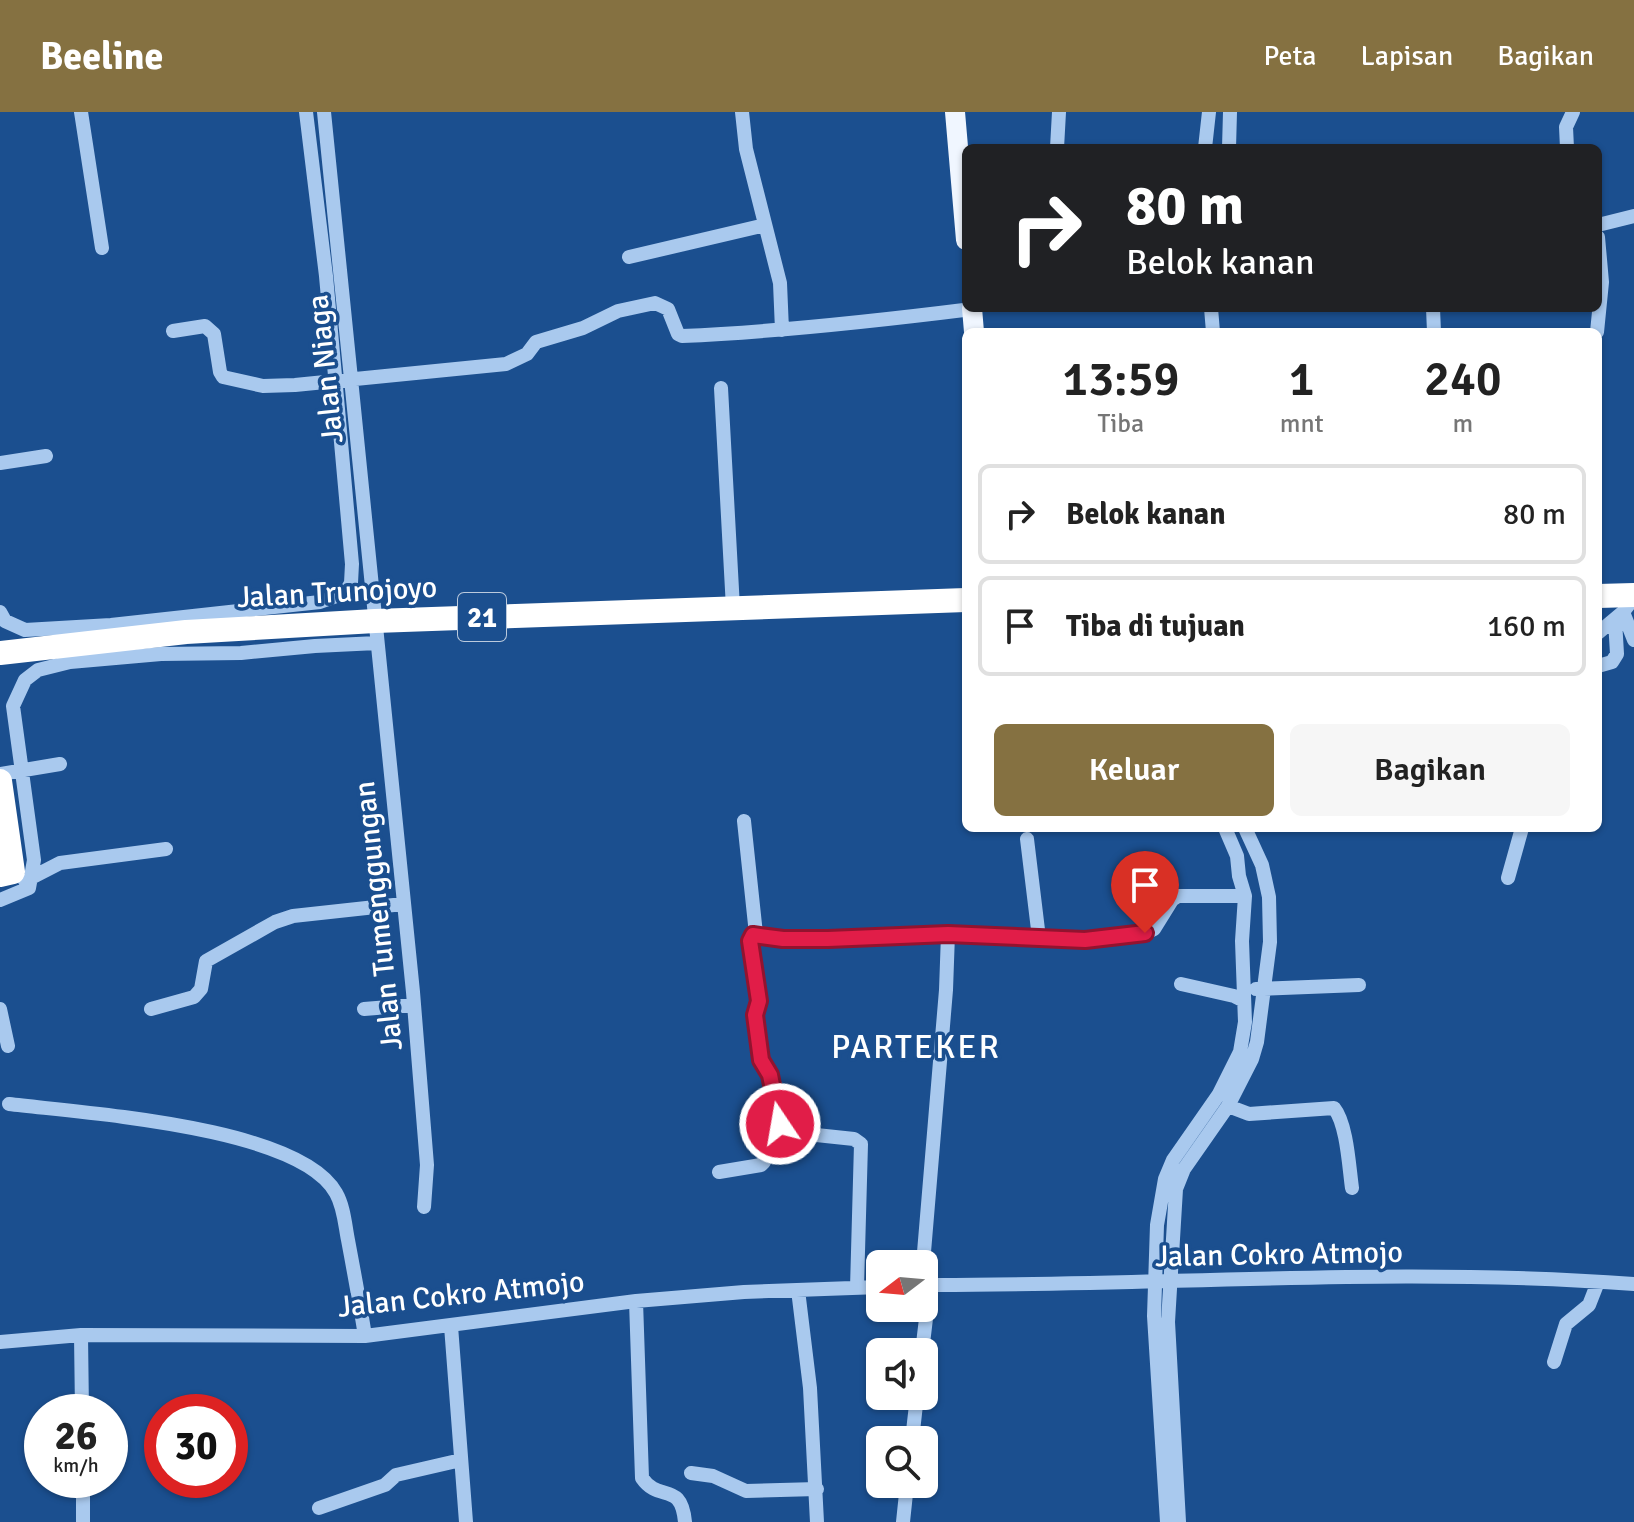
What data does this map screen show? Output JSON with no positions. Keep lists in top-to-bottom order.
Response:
{
  "streets": {
    "highway": ["Jalan Trunojoyo", "21"],
    "street": ["Jalan Niaga", "Jalan Tumenggungan", "Jalan Cokro Atmojo"]
  },
  "crossings": [
    ["Jalan Niaga", "Jalan Trunojoyo"],
    ["Jalan Niaga", "Jalan Tumenggungan"],
    ["Jalan Trunojoyo", "Jalan Tumenggungan"]
  ],
  "districts": ["PARTEKER"],
  "north": "left",
  "page": {
    "header": "Beeline",
    "nav": ["Peta", "Lapisan", "Bagikan"],
    "turn": ["80 m", "Belok kanan"],
    "eta": [
      "13:59",
      "Tiba",
      "1",
      "mnt",
      "240",
      "m"
    ],
    "list": [
      {
        "name": "Belok kanan",
        "value": "80 m"
      },
      {
        "name": "Tiba di tujuan",
        "value": "160 m"
      }
    ],
    "buttons": ["Keluar", "Bagikan"],
    "speed": "26 km/h",
    "limit": "30"
  }
}
